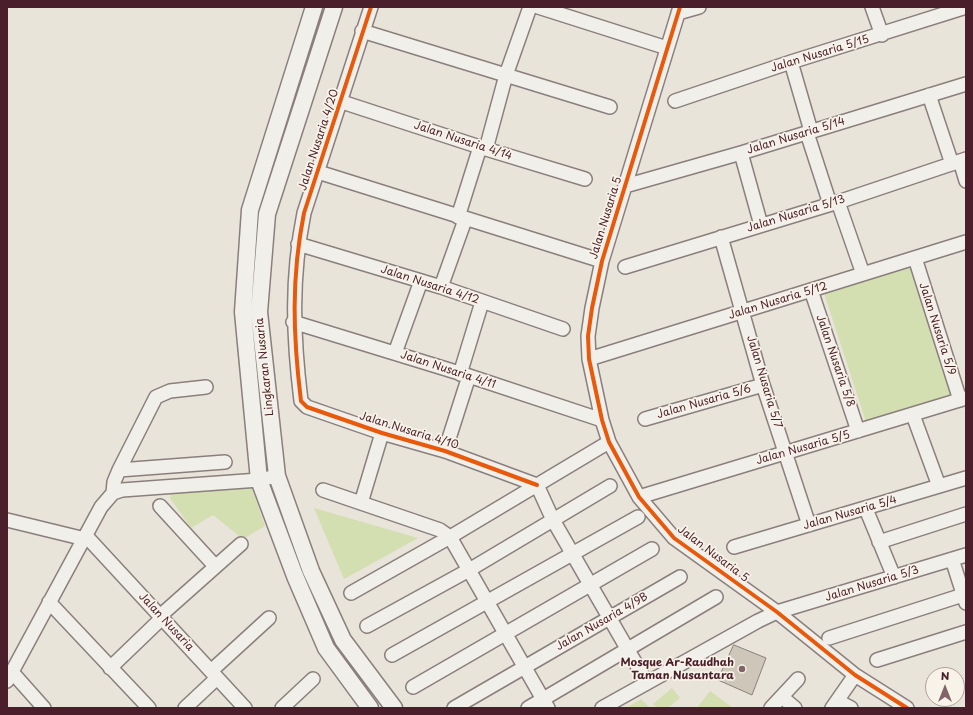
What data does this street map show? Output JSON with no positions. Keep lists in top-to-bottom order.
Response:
{
  "streets": {
    "main road": ["Lingkaran Nusaria"],
    "street": [
      "Jalan Nusaria 5/15",
      "Jalan Nusaria 5/14",
      "Jalan Nusaria 4/20",
      "Jalan Nusaria 4/14",
      "Jalan Nusaria 5/13",
      "Jalan Nusaria 5",
      "Jalan Nusaria 4/12",
      "Jalan Nusaria 5/12",
      "Jalan Nusaria 5/9",
      "Jalan Nusaria 5/8",
      "Jalan Nusaria 4/11",
      "Jalan Nusaria 5/7",
      "Jalan Nusaria 5/6",
      "Jalan Nusaria 4/10",
      "Jalan Nusaria 5/5",
      "Jalan Nusaria 5/4",
      "Jalan Nusaria 5/3",
      "Jalan Nusaria",
      "Jalan Nusaria 4/9B"
    ]
  },
  "crossings": [
    ["Jalan Nusaria 5/14", "Jalan Nusaria 5"],
    ["Jalan Nusaria 4/20", "Jalan Nusaria 4/14"],
    ["Jalan Nusaria 4/20", "Jalan Nusaria 4/12"],
    ["Jalan Nusaria 4/20", "Jalan Nusaria 4/11"],
    ["Jalan Nusaria 4/20", "Jalan Nusaria 4/10"],
    ["Jalan Nusaria 5/13", "Jalan Nusaria 5/7"],
    ["Jalan Nusaria 5", "Jalan Nusaria 5/12"],
    ["Jalan Nusaria 5", "Jalan Nusaria 4/11"],
    ["Jalan Nusaria 5", "Jalan Nusaria 5/5"],
    ["Jalan Nusaria 5", "Jalan Nusaria 5/3"],
    ["Jalan Nusaria 5/12", "Jalan Nusaria 5/9"],
    ["Jalan Nusaria 5/12", "Jalan Nusaria 5/8"],
    ["Jalan Nusaria 5/12", "Jalan Nusaria 5/7"],
    ["Jalan Nusaria 5/9", "Jalan Nusaria 5/5"],
    ["Jalan Nusaria 5/8", "Jalan Nusaria 5/5"],
    ["Jalan Nusaria 5/7", "Jalan Nusaria 5/6"],
    ["Jalan Nusaria 5/7", "Jalan Nusaria 5/5"],
    ["Jalan Nusaria 5/7", "Jalan Nusaria 5/4"]
  ],
  "places": ["Mosque Ar-Raudhah Taman Nusantara"],
  "north": "top"
}
